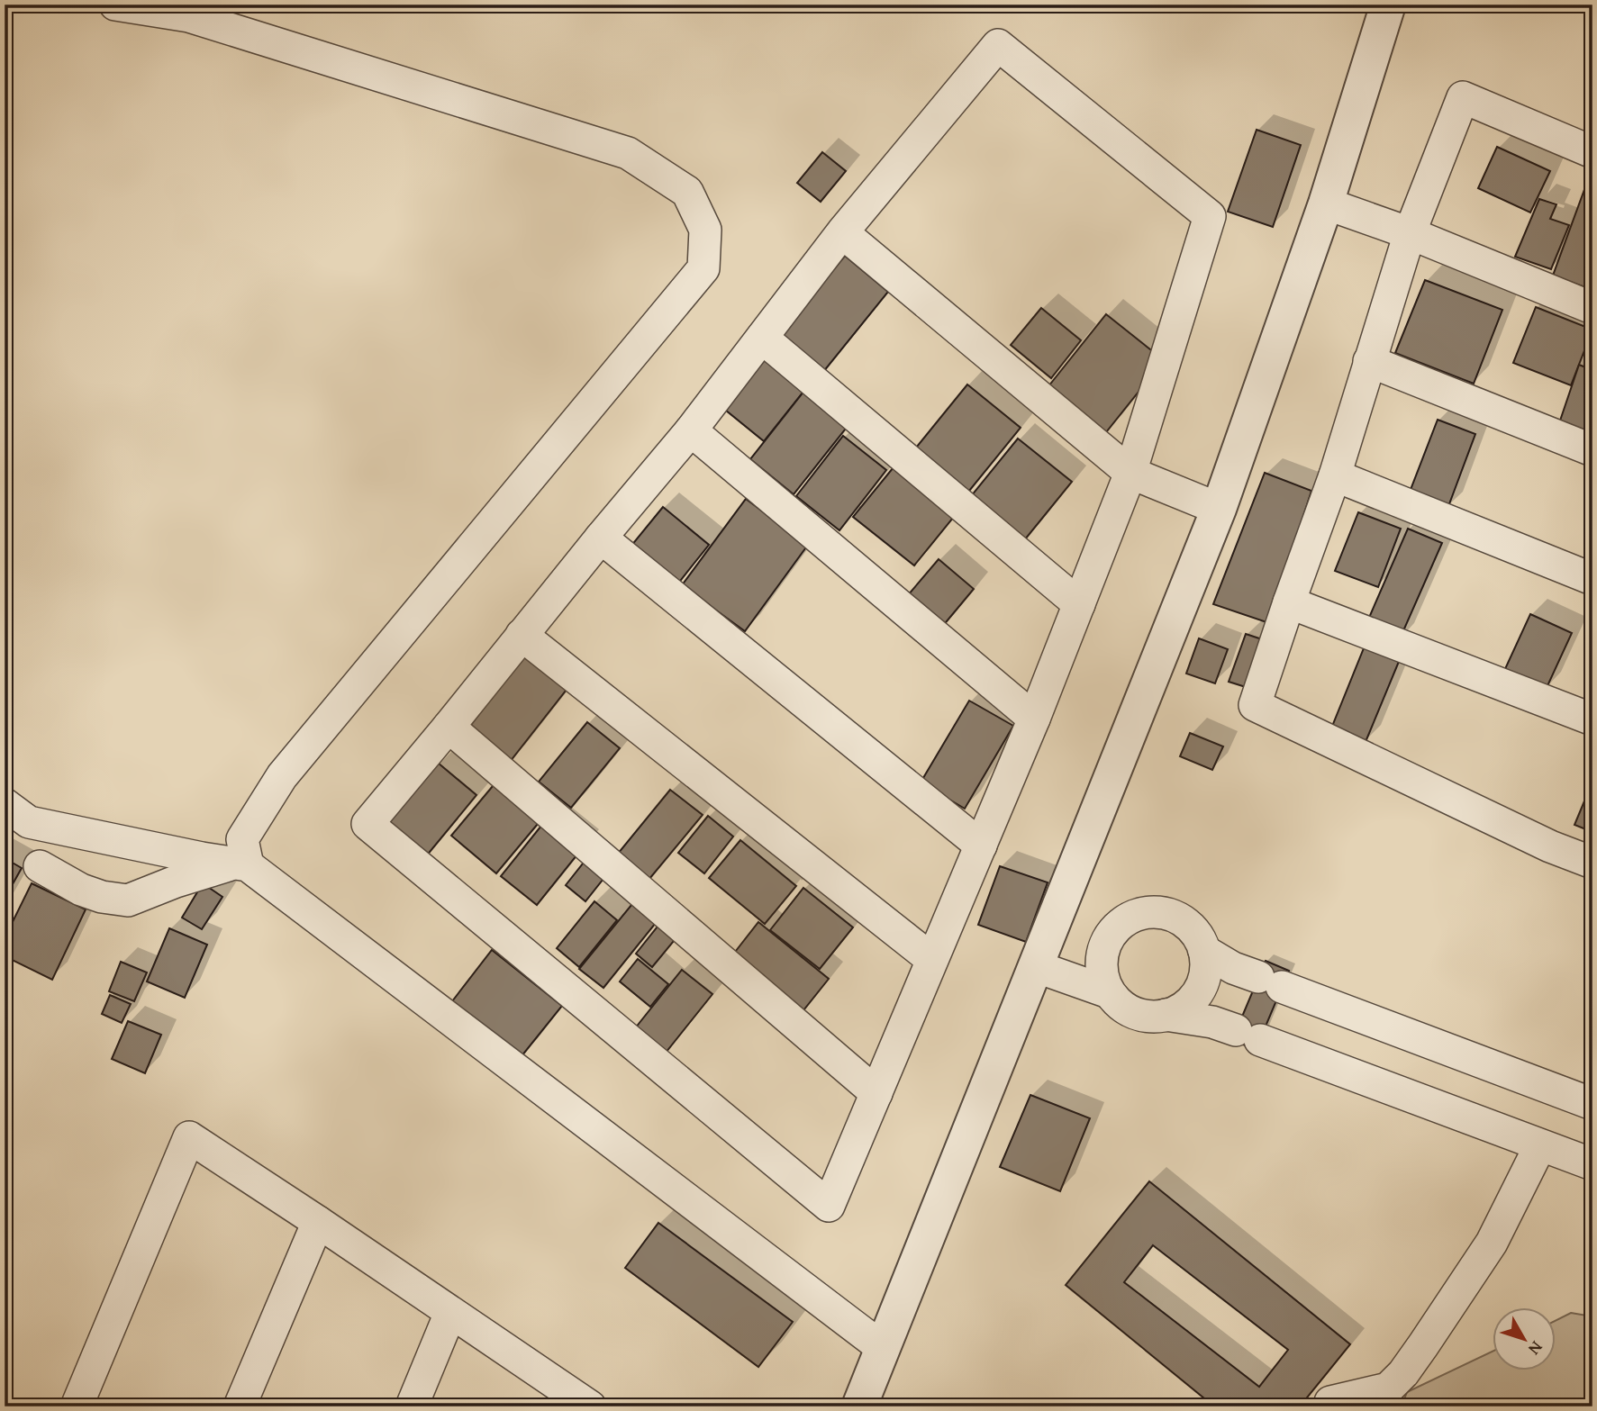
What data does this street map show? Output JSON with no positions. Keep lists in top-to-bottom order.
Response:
{
  "north": "bottom right"
}
